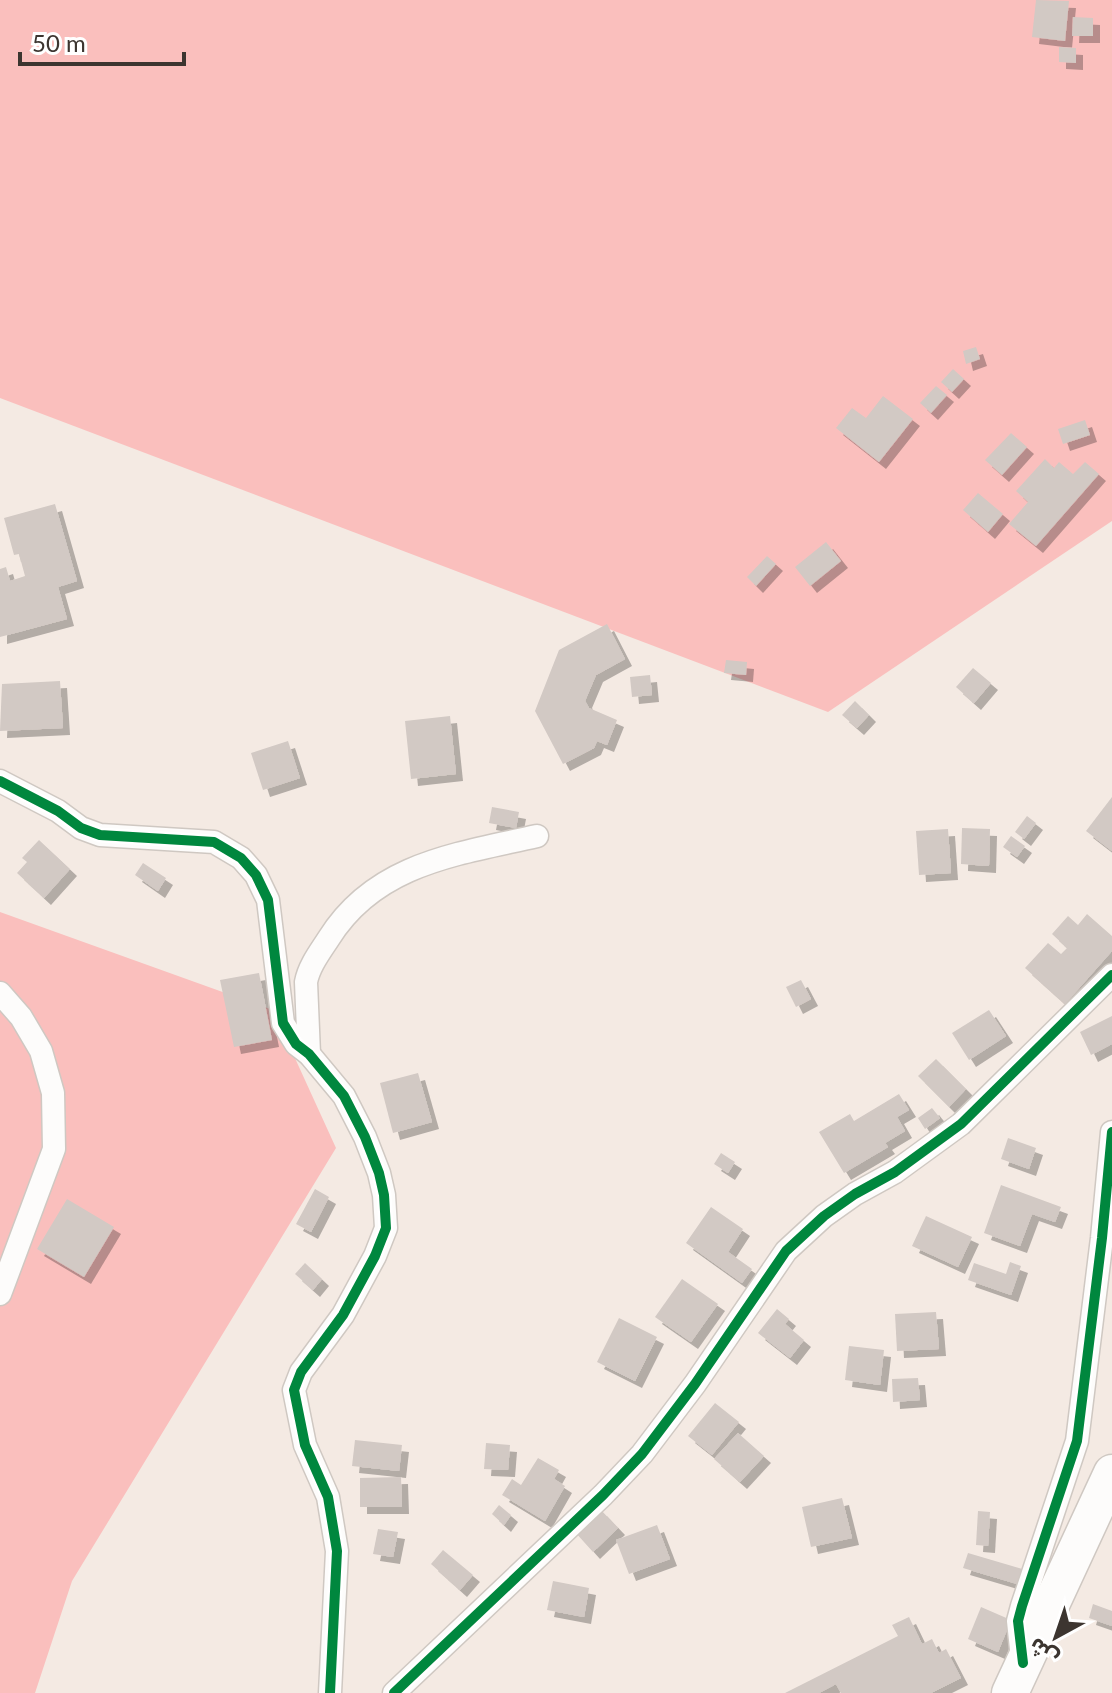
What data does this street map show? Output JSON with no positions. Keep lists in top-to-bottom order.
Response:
{
  "scale_bar": "50 m",
  "north": "bottom left"
}
